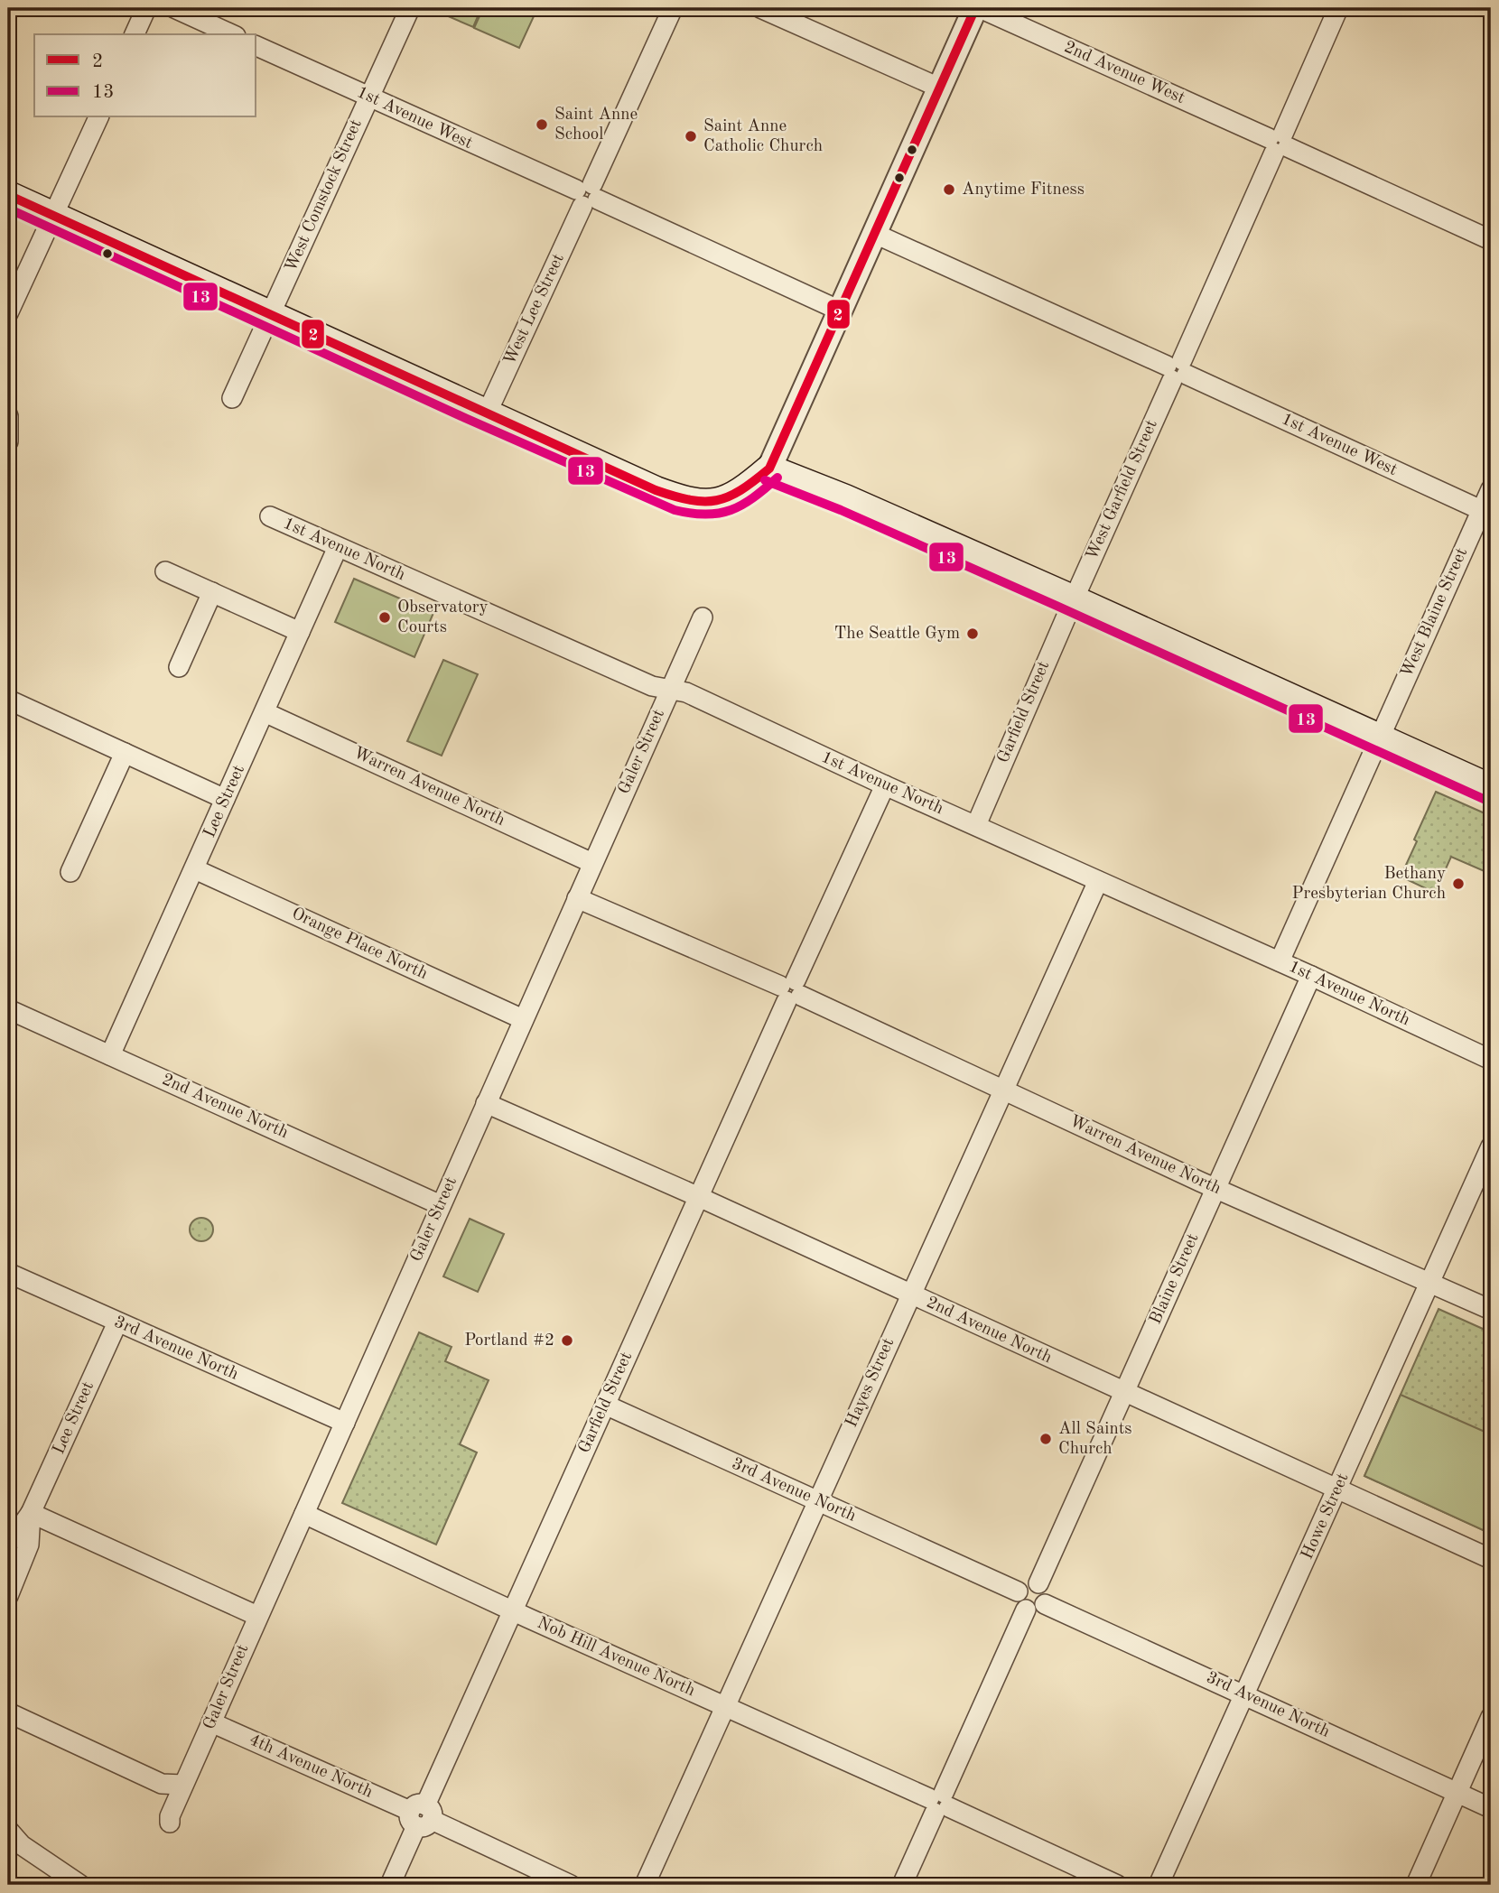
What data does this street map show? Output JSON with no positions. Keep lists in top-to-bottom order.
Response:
{
  "streets": {
    "street": [
      "2nd Avenue West",
      "1st Avenue West",
      "West Comstock Street",
      "West Lee Street",
      "West Garfield Street",
      "1st Avenue North",
      "West Blaine Street",
      "Garfield Street",
      "Galer Street",
      "Warren Avenue North",
      "Lee Street",
      "Orange Place North",
      "2nd Avenue North",
      "Blaine Street",
      "3rd Avenue North",
      "Hayes Street",
      "Howe Street",
      "Nob Hill Avenue North",
      "4th Avenue North"
    ]
  },
  "crossings": [
    ["2nd Avenue West", "West Garfield Street"],
    ["1st Avenue West", "West Comstock Street"],
    ["1st Avenue West", "West Lee Street"],
    ["1st Avenue West", "West Garfield Street"],
    ["1st Avenue West", "West Blaine Street"],
    ["West Garfield Street", "Garfield Street"],
    ["1st Avenue North", "Garfield Street"],
    ["1st Avenue North", "Galer Street"],
    ["1st Avenue North", "Lee Street"],
    ["1st Avenue North", "Blaine Street"],
    ["1st Avenue North", "Hayes Street"],
    ["Garfield Street", "Warren Avenue North"],
    ["Garfield Street", "2nd Avenue North"],
    ["Garfield Street", "3rd Avenue North"],
    ["Garfield Street", "Nob Hill Avenue North"],
    ["Garfield Street", "4th Avenue North"],
    ["Galer Street", "Warren Avenue North"],
    ["Galer Street", "Orange Place North"],
    ["Galer Street", "2nd Avenue North"],
    ["Galer Street", "3rd Avenue North"],
    ["Galer Street", "Nob Hill Avenue North"],
    ["Galer Street", "4th Avenue North"],
    ["Warren Avenue North", "Lee Street"],
    ["Warren Avenue North", "Blaine Street"],
    ["Warren Avenue North", "Hayes Street"],
    ["Warren Avenue North", "Howe Street"],
    ["Lee Street", "Orange Place North"],
    ["Lee Street", "2nd Avenue North"],
    ["Lee Street", "3rd Avenue North"],
    ["2nd Avenue North", "Blaine Street"],
    ["2nd Avenue North", "Hayes Street"],
    ["2nd Avenue North", "Howe Street"],
    ["Blaine Street", "3rd Avenue North"],
    ["3rd Avenue North", "Hayes Street"],
    ["3rd Avenue North", "Howe Street"],
    ["Hayes Street", "Nob Hill Avenue North"]
  ],
  "places": [
    "Saint Anne School",
    "Saint Anne Catholic Church",
    "Anytime Fitness",
    "Observatory Courts",
    "The Seattle Gym",
    "Bethany Presbyterian Church",
    "Portland #2",
    "All Saints Church"
  ],
  "lines": ["transit line 2", "transit line 13"],
  "legend": ["2", "13"]
}
